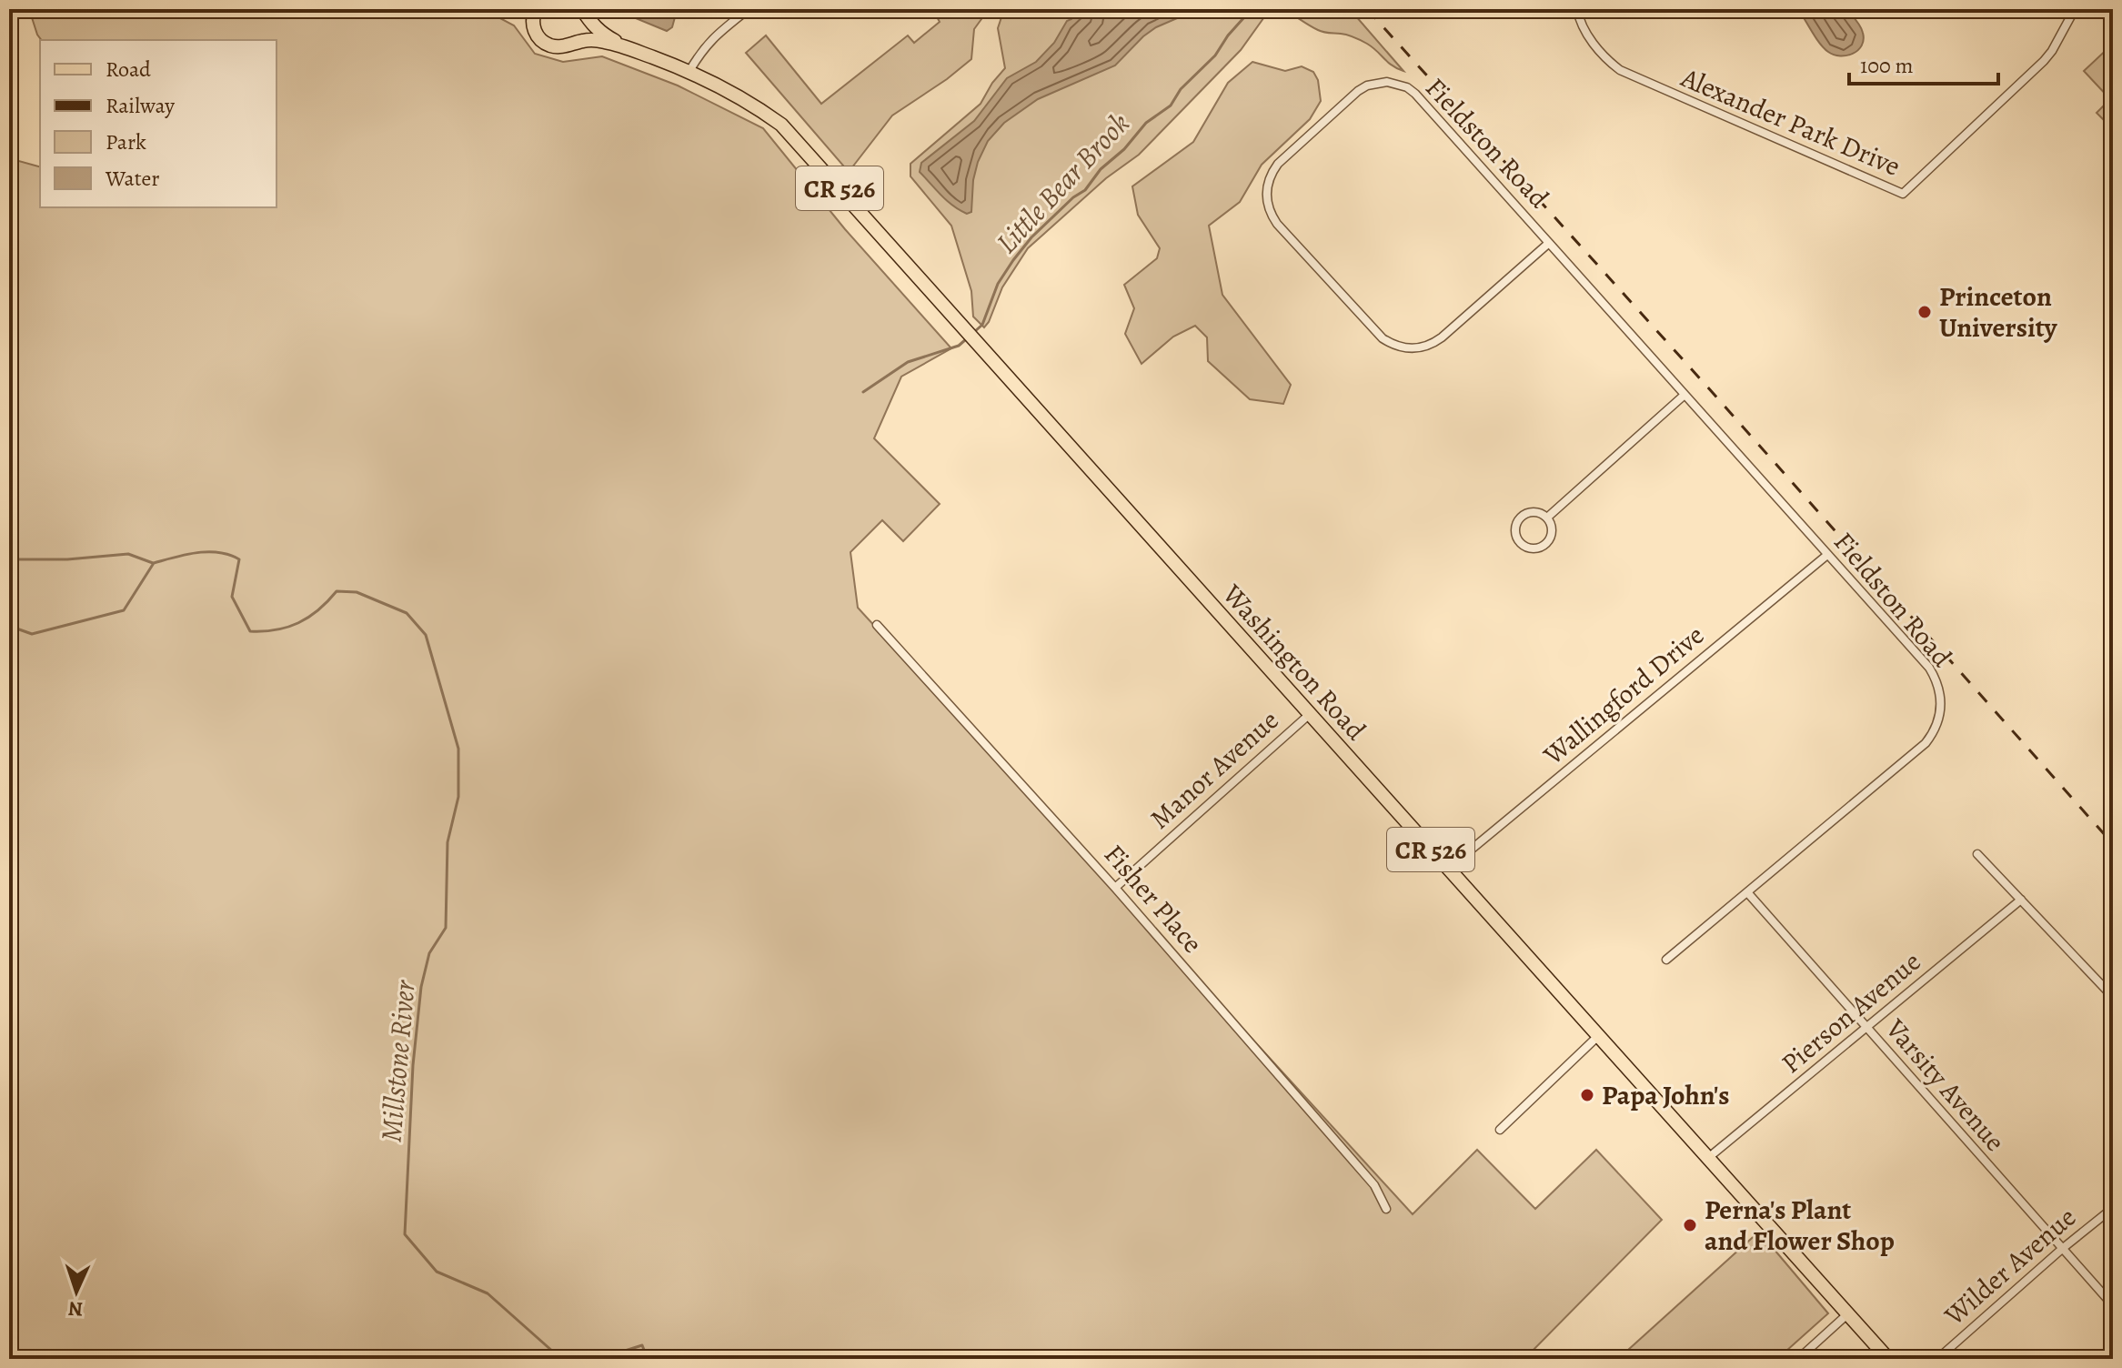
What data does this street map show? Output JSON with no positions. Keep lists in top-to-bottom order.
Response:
{
  "streets": {
    "main road": ["CR 526", "Washington Road"],
    "street": [
      "Alexander Park Drive",
      "Fieldston Road",
      "Wallingford Drive",
      "Manor Avenue",
      "Fisher Place",
      "Pierson Avenue",
      "Varsity Avenue",
      "Wilder Avenue"
    ]
  },
  "crossings": [
    ["Fieldston Road", "Wallingford Drive"],
    ["Fieldston Road", "Varsity Avenue"],
    ["Washington Road", "Wallingford Drive"],
    ["Washington Road", "Manor Avenue"],
    ["Washington Road", "Pierson Avenue"],
    ["Manor Avenue", "Fisher Place"],
    ["Pierson Avenue", "Varsity Avenue"],
    ["Varsity Avenue", "Wilder Avenue"]
  ],
  "water": ["Little Bear Brook", "Millstone River"],
  "places": ["Princeton University", "Papa John's", "Perna's Plant and Flower Shop"],
  "legend": [
    "Road",
    "Railway",
    "Park",
    "Water"
  ],
  "scale_bar": "100 m",
  "north": "bottom"
}
